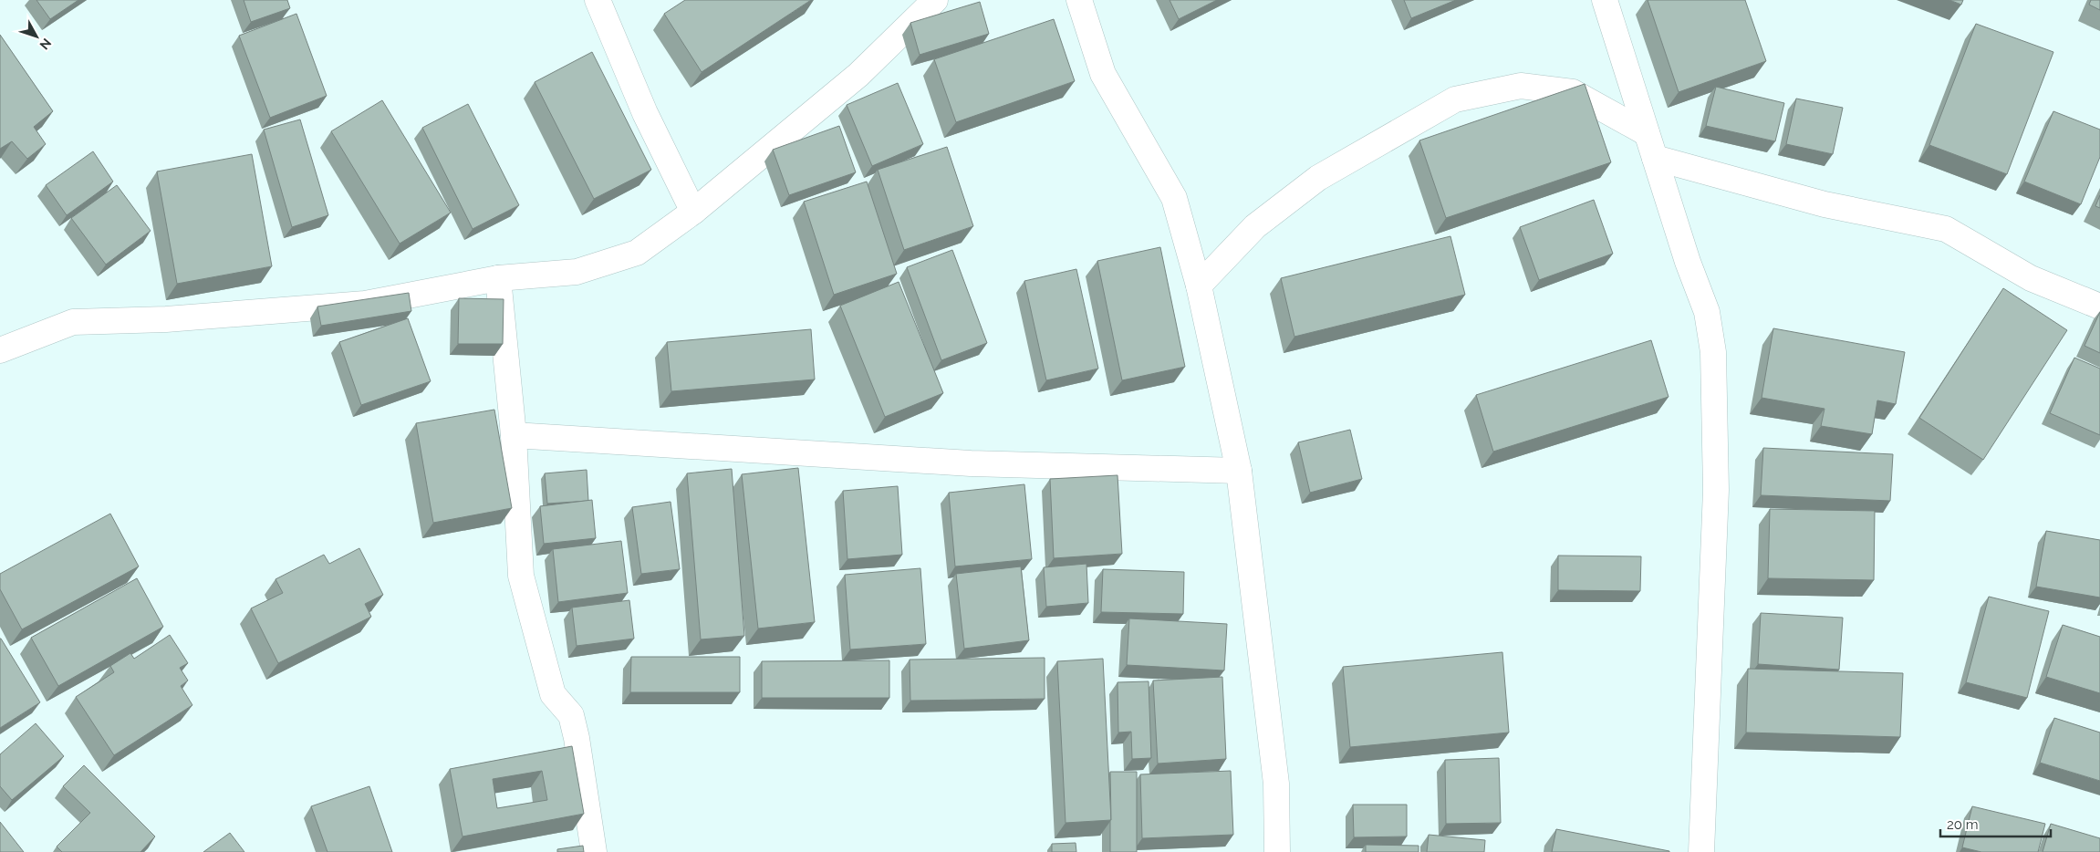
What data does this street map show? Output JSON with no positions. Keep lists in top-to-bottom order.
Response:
{
  "scale_bar": "20 m",
  "north": "bottom right"
}
